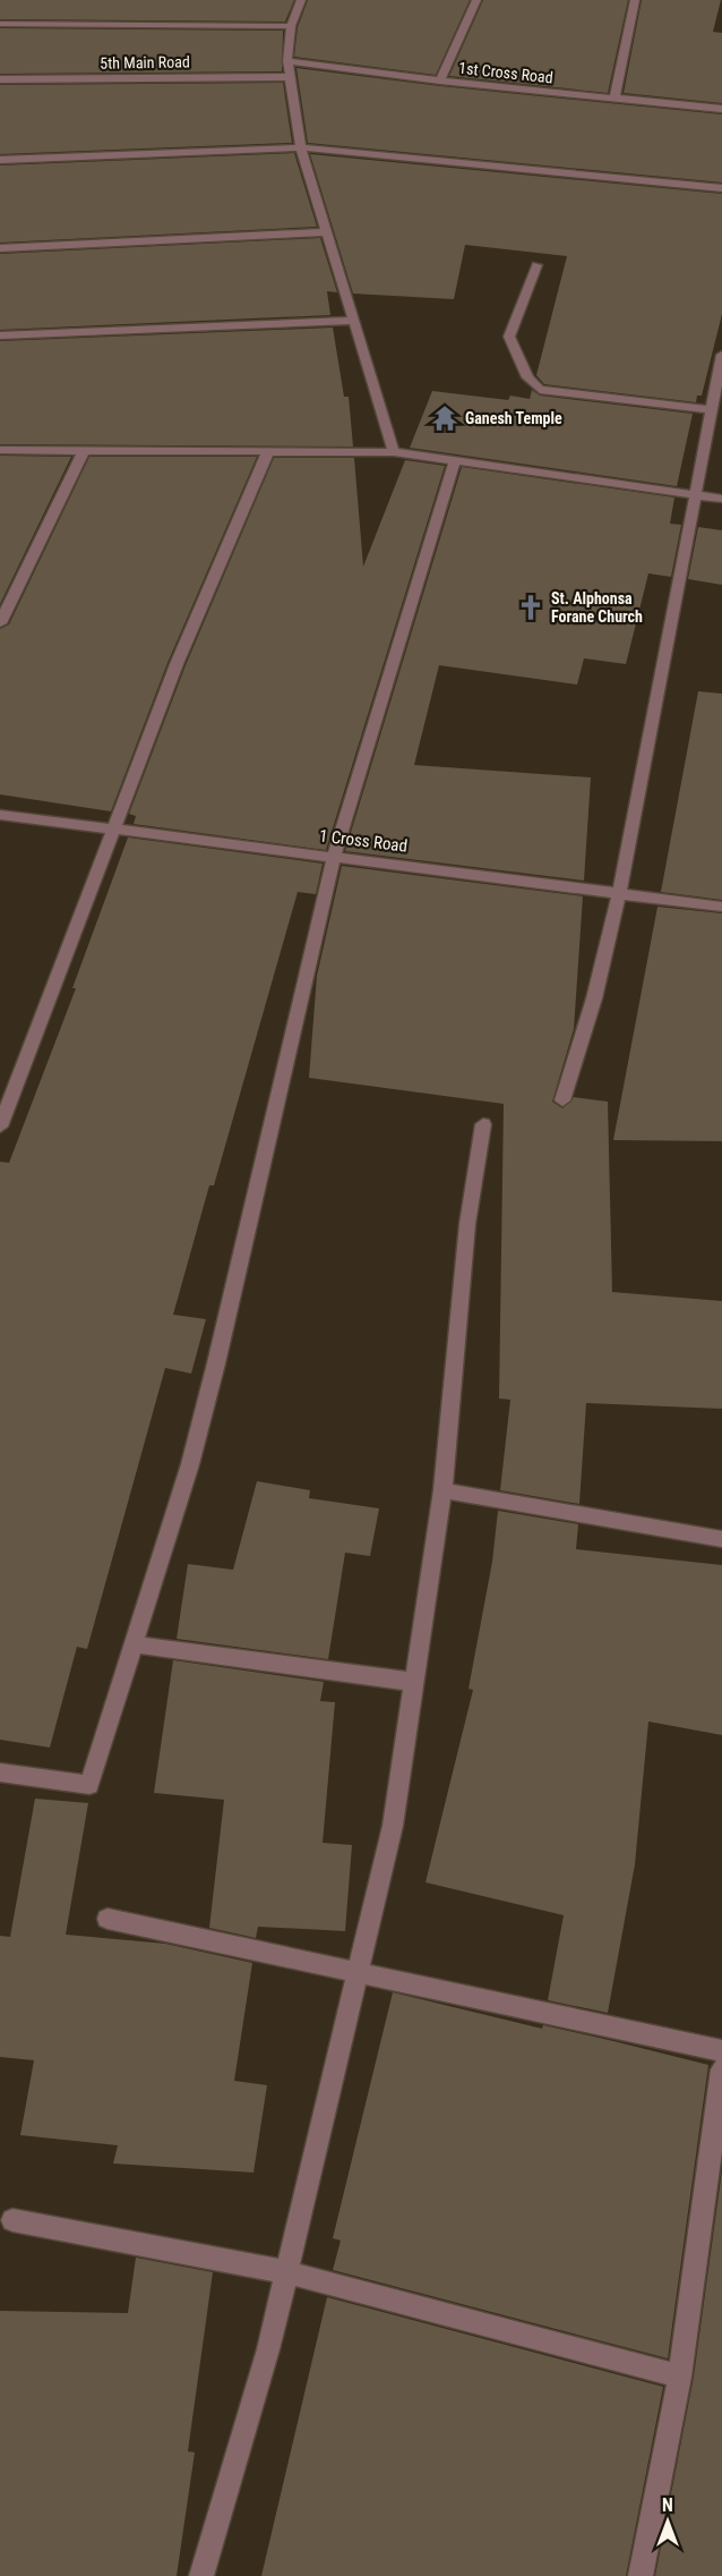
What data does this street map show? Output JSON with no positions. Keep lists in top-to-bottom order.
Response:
{
  "streets": {
    "street": ["5th Main Road", "1st Cross Road", "1 Cross Road"]
  },
  "places": {
    "temple": ["Ganesh Temple"],
    "church": ["St. Alphonsa Forane Church"]
  },
  "north": "top"
}
